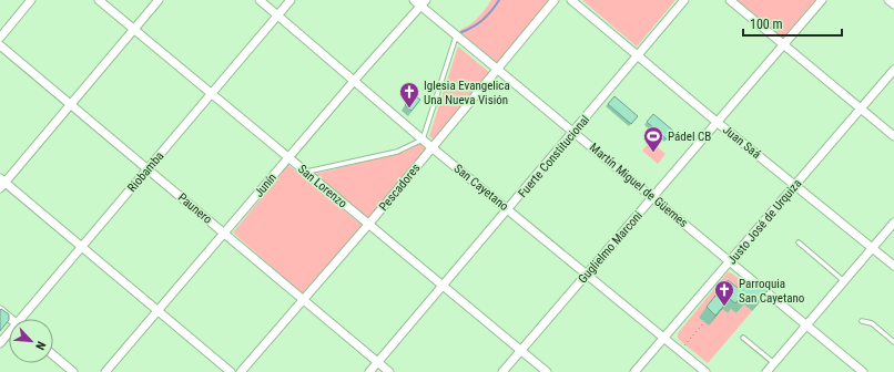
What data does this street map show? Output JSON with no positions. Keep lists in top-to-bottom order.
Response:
{
  "streets": {
    "street": [
      "Juan Saá",
      "Fuerte Constitucional",
      "Riobamba",
      "Junín",
      "Martín Miguel de Güemes",
      "San Lorenzo",
      "Pescadores",
      "San Cayetano",
      "Paunero",
      "Justo José de Urquiza",
      "Guglielmo Marconi"
    ]
  },
  "crossings": [
    ["Juan Saá", "Fuerte Constitucional"],
    ["Juan Saá", "Justo José de Urquiza"],
    ["Juan Saá", "Guglielmo Marconi"],
    ["Fuerte Constitucional", "Martín Miguel de Güemes"],
    ["Fuerte Constitucional", "San Lorenzo"],
    ["Fuerte Constitucional", "San Cayetano"],
    ["Fuerte Constitucional", "Paunero"],
    ["Riobamba", "San Lorenzo"],
    ["Riobamba", "San Cayetano"],
    ["Riobamba", "Paunero"],
    ["Junín", "Martín Miguel de Güemes"],
    ["Junín", "San Lorenzo"],
    ["Junín", "San Cayetano"],
    ["Junín", "Paunero"],
    ["Martín Miguel de Güemes", "Pescadores"],
    ["Martín Miguel de Güemes", "Justo José de Urquiza"],
    ["Martín Miguel de Güemes", "Guglielmo Marconi"],
    ["San Lorenzo", "Pescadores"],
    ["San Lorenzo", "Guglielmo Marconi"],
    ["Pescadores", "San Cayetano"],
    ["Pescadores", "Paunero"],
    ["San Cayetano", "Justo José de Urquiza"],
    ["San Cayetano", "Guglielmo Marconi"]
  ],
  "places": {
    "church": ["Iglesia Evangelica Una Nueva Visión", "Parroquia San Cayetano"],
    "sports": ["Pádel CB"]
  },
  "scale_bar": "100 m",
  "north": "bottom right"
}
